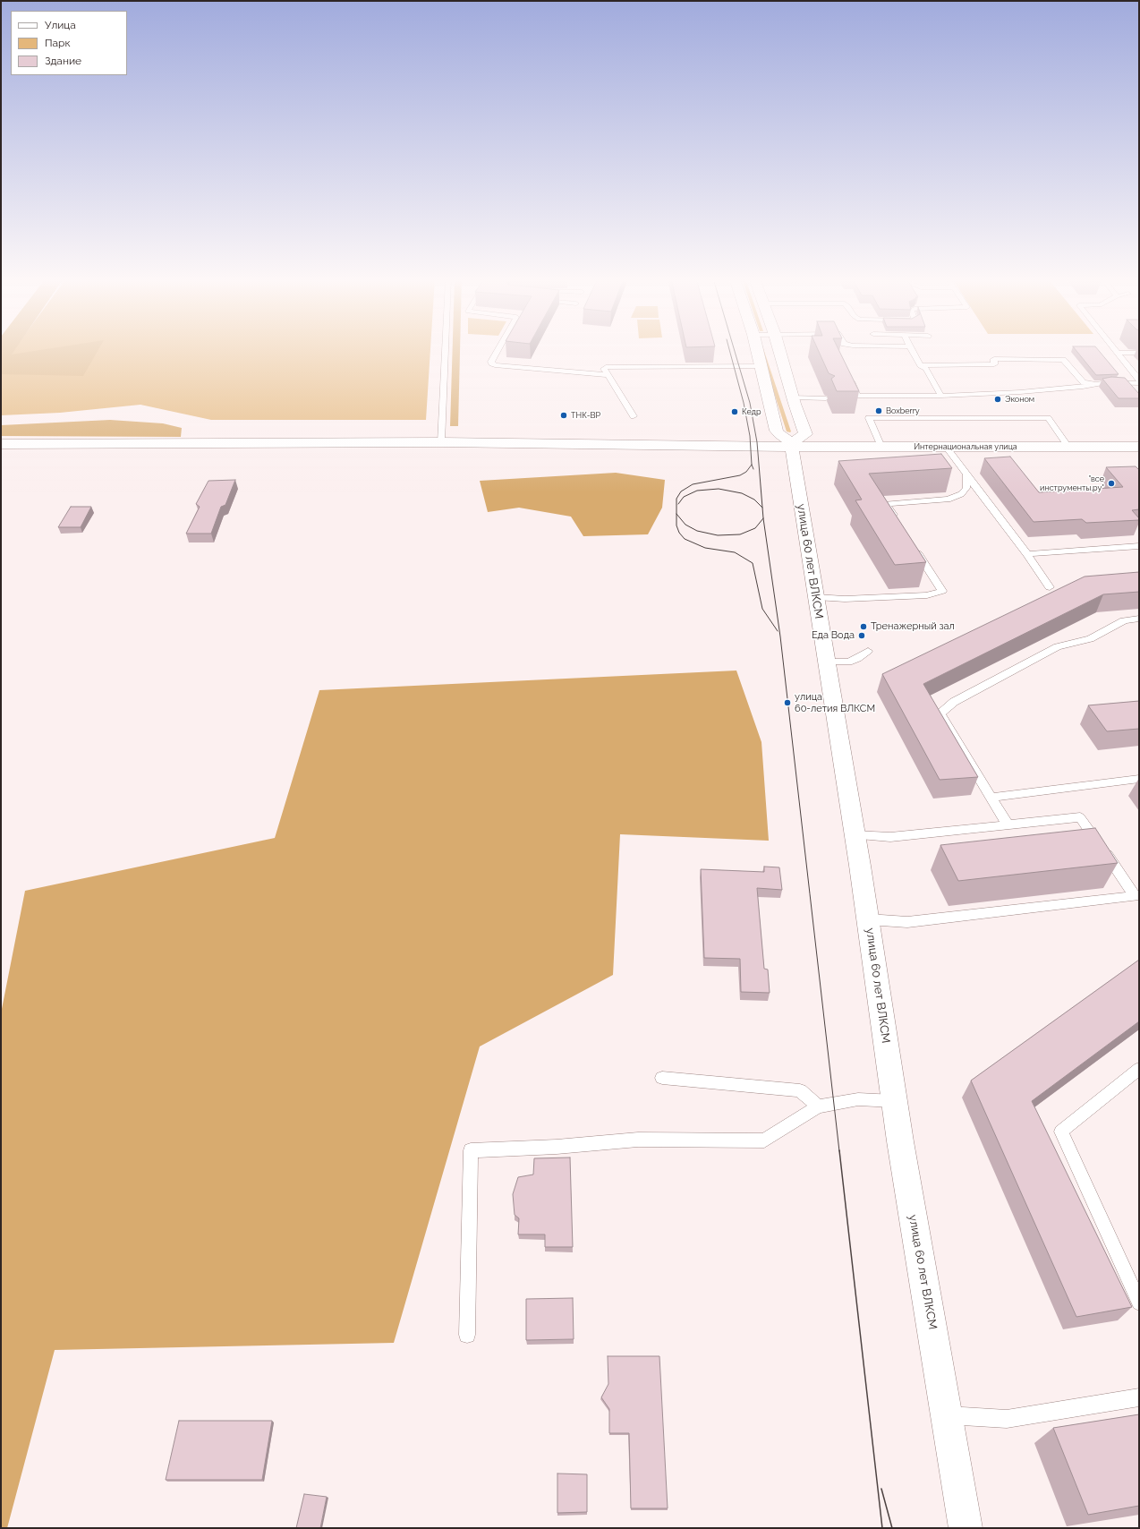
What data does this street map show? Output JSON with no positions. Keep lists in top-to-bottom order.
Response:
{
  "streets": {
    "street": ["Интернациональная улица", "улица 60 лет ВЛКСМ"]
  },
  "crossings": [
    ["Интернациональная улица", "улица 60 лет ВЛКСМ"]
  ],
  "places": [
    "Эконом",
    "Boxberry",
    "Кедр",
    "ТНК-ВР",
    "\"все инструменты.ру\"",
    "Тренажерный зал",
    "Еда Вода",
    "улица 60-летия ВЛКСМ"
  ],
  "legend": ["Улица", "Парк", "Здание"]
}
